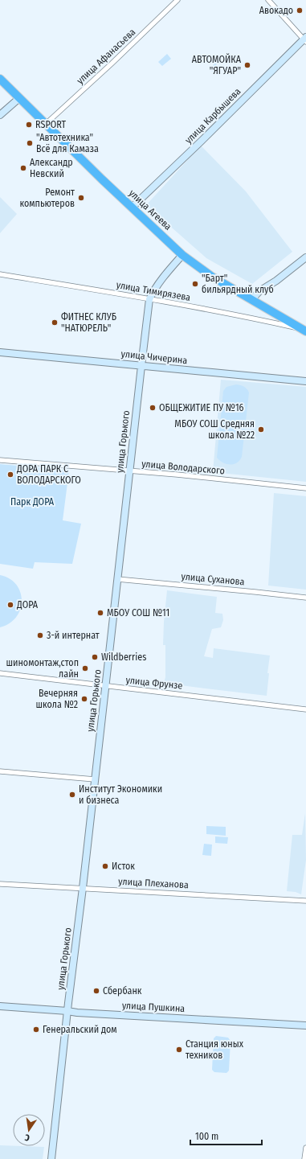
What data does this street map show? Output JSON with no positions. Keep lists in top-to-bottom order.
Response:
{
  "streets": {
    "highway": ["улица Агеева"],
    "main road": [
      "улица Карбышева",
      "улица Чичерина",
      "улица Горького",
      "улица Пушкина"
    ],
    "street": [
      "улица Афанасьева",
      "улица Тимирязева",
      "улица Володарского",
      "улица Суханова",
      "улица Фрунзе",
      "улица Плеханова"
    ]
  },
  "crossings": [
    ["улица Афанасьева", "улица Агеева"],
    ["улица Карбышева", "улица Агеева"],
    ["улица Агеева", "улица Тимирязева"],
    ["улица Агеева", "улица Горького"],
    ["улица Тимирязева", "улица Горького"],
    ["улица Чичерина", "улица Горького"],
    ["улица Горького", "улица Володарского"],
    ["улица Горького", "улица Суханова"],
    ["улица Горького", "улица Фрунзе"],
    ["улица Горького", "улица Плеханова"],
    ["улица Горького", "улица Пушкина"]
  ],
  "parks": ["Парк ДОРА"],
  "places": [
    "Авокадо",
    "АВТОМОЙКА \"ЯГУАР\"",
    "RSPORT",
    "\"Автотехника\" Всё для Камаза",
    "Александр Невский",
    "Ремонт компьютеров",
    "\"Барт\" бильярдный клуб",
    "ФИТНЕС КЛУБ \"НАТЮРЕЛЬ\"",
    "ОБЩЕЖИТИЕ ПУ №16",
    "МБОУ СОШ Средняя школа №22",
    "ДОРА ПАРК С ВОЛОДАРСКОГО",
    "ДОРА",
    "МБОУ СОШ №11",
    "3-й интернат",
    "Wildberries",
    "шиномонтаж,стоп лайн",
    "Вечерняя школа №2",
    "Институт Экономики и бизнеса",
    "Исток",
    "Сбербанк",
    "Генеральский дом",
    "Станция юных техников"
  ],
  "scale_bar": "100 m",
  "north": "bottom"
}
